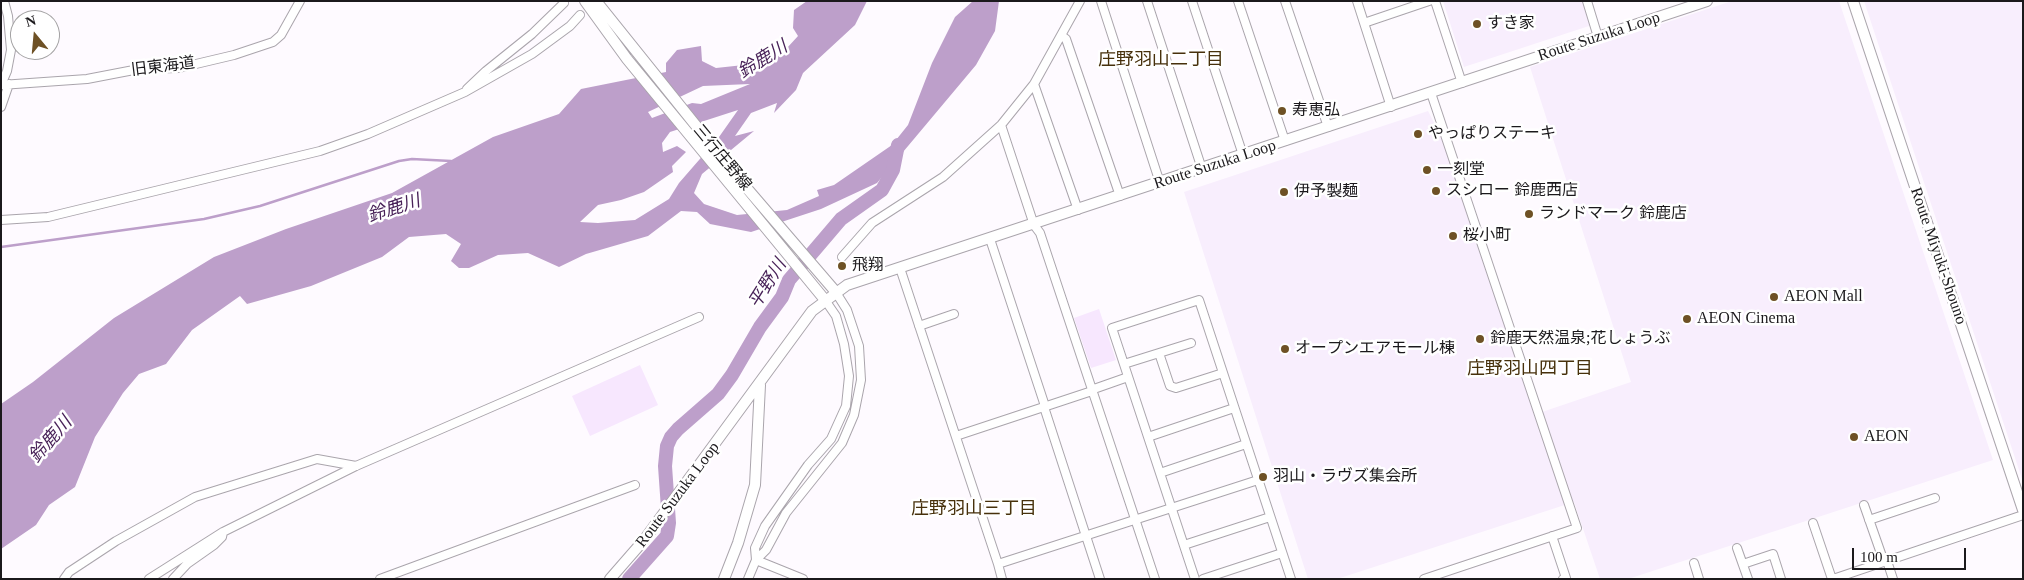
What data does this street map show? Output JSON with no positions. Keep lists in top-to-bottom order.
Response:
{
  "streets": {
    "main road": ["Route Suzuka Loop", "三行庄野線", "Route Miyuki-Shouno"],
    "street": ["旧東海道"]
  },
  "crossings": [
    ["Route Suzuka Loop", "三行庄野線"]
  ],
  "districts": ["庄野羽山二丁目", "庄野羽山四丁目", "庄野羽山三丁目"],
  "water": ["鈴鹿川", "平野川"],
  "places": [
    "すき家",
    "寿恵弘",
    "やっぱりステーキ",
    "一刻堂",
    "スシロー 鈴鹿西店",
    "伊予製麺",
    "ランドマーク 鈴鹿店",
    "桜小町",
    "飛翔",
    "AEON Mall",
    "AEON Cinema",
    "鈴鹿天然温泉;花しょうぶ",
    "オープンエアモール棟",
    "AEON",
    "羽山・ラヴズ集会所"
  ],
  "scale_bar": "100 m",
  "north": "top"
}
